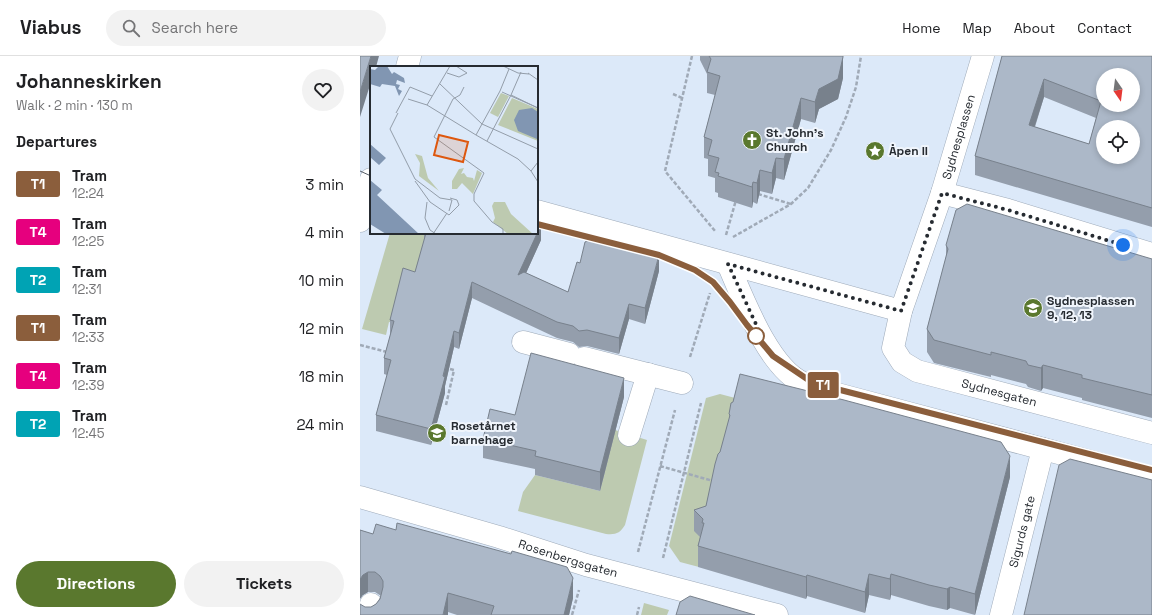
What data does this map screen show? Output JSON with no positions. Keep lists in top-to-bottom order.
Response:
{
  "streets": {
    "street": [
      "Sydnesplassen",
      "Sydnesgaten",
      "Sigurds gate",
      "Rosenbergsgaten"
    ]
  },
  "crossings": [
    ["Sydnesplassen", "Sydnesgaten"]
  ],
  "places": {
    "church": ["St. John's Church"],
    "place": ["Åpen II"],
    "school or university": ["Sydnesplassen 9, 12, 13", "Rosetårnet barnehage"]
  },
  "lines": ["tram line T1"],
  "north": "bottom",
  "page": {
    "header": "Viabus",
    "search": "Search here",
    "nav": [
      "Home",
      "Map",
      "About",
      "Contact"
    ],
    "heading": [
      ["Johanneskirken", "Walk · 2 min · 130 m"],
      "Departures"
    ],
    "on_map": "T1",
    "list": [
      {
        "mark": "T1",
        "name": "Tram",
        "note": "12:24",
        "value": "3 min"
      },
      {
        "mark": "T4",
        "name": "Tram",
        "note": "12:25",
        "value": "4 min"
      },
      {
        "mark": "T2",
        "name": "Tram",
        "note": "12:31",
        "value": "10 min"
      },
      {
        "mark": "T1",
        "name": "Tram",
        "note": "12:33",
        "value": "12 min"
      },
      {
        "mark": "T4",
        "name": "Tram",
        "note": "12:39",
        "value": "18 min"
      },
      {
        "mark": "T2",
        "name": "Tram",
        "note": "12:45",
        "value": "24 min"
      }
    ],
    "buttons": ["Directions", "Tickets"]
  }
}
